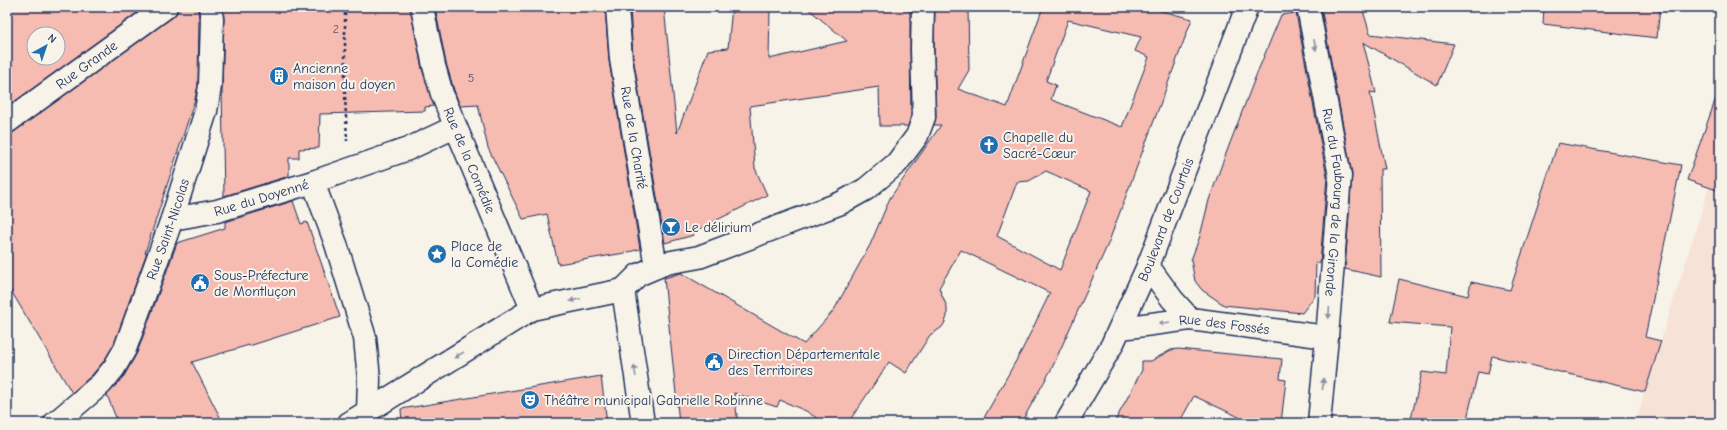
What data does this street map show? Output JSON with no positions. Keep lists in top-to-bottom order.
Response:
{
  "streets": {
    "street": [
      "Rue Grande",
      "Rue de la Charité",
      "Rue de la Comédie",
      "Rue du Doyenné",
      "Rue du Faubourg de la Gironde",
      "Boulevard de Courtais",
      "Rue Saint-Nicolas",
      "Rue des Fossés"
    ]
  },
  "crossings": [
    ["Rue de la Comédie", "Rue du Doyenné"],
    ["Rue du Doyenné", "Rue Saint-Nicolas"],
    ["Rue du Faubourg de la Gironde", "Rue des Fossés"],
    ["Boulevard de Courtais", "Rue des Fossés"]
  ],
  "places": {
    "building": ["Ancienne maison du doyen"],
    "church": ["Chapelle du Sacré-Cœur"],
    "bar": ["Le délirium"],
    "place": ["Place de la Comédie"],
    "public building": ["Sous-Préfecture de Montluçon", "Direction Départementale des Territoires"],
    "theatre": ["Théâtre municipal Gabrielle Robinne"]
  },
  "house_numbers": ["2", "5"],
  "north": "top right"
}
